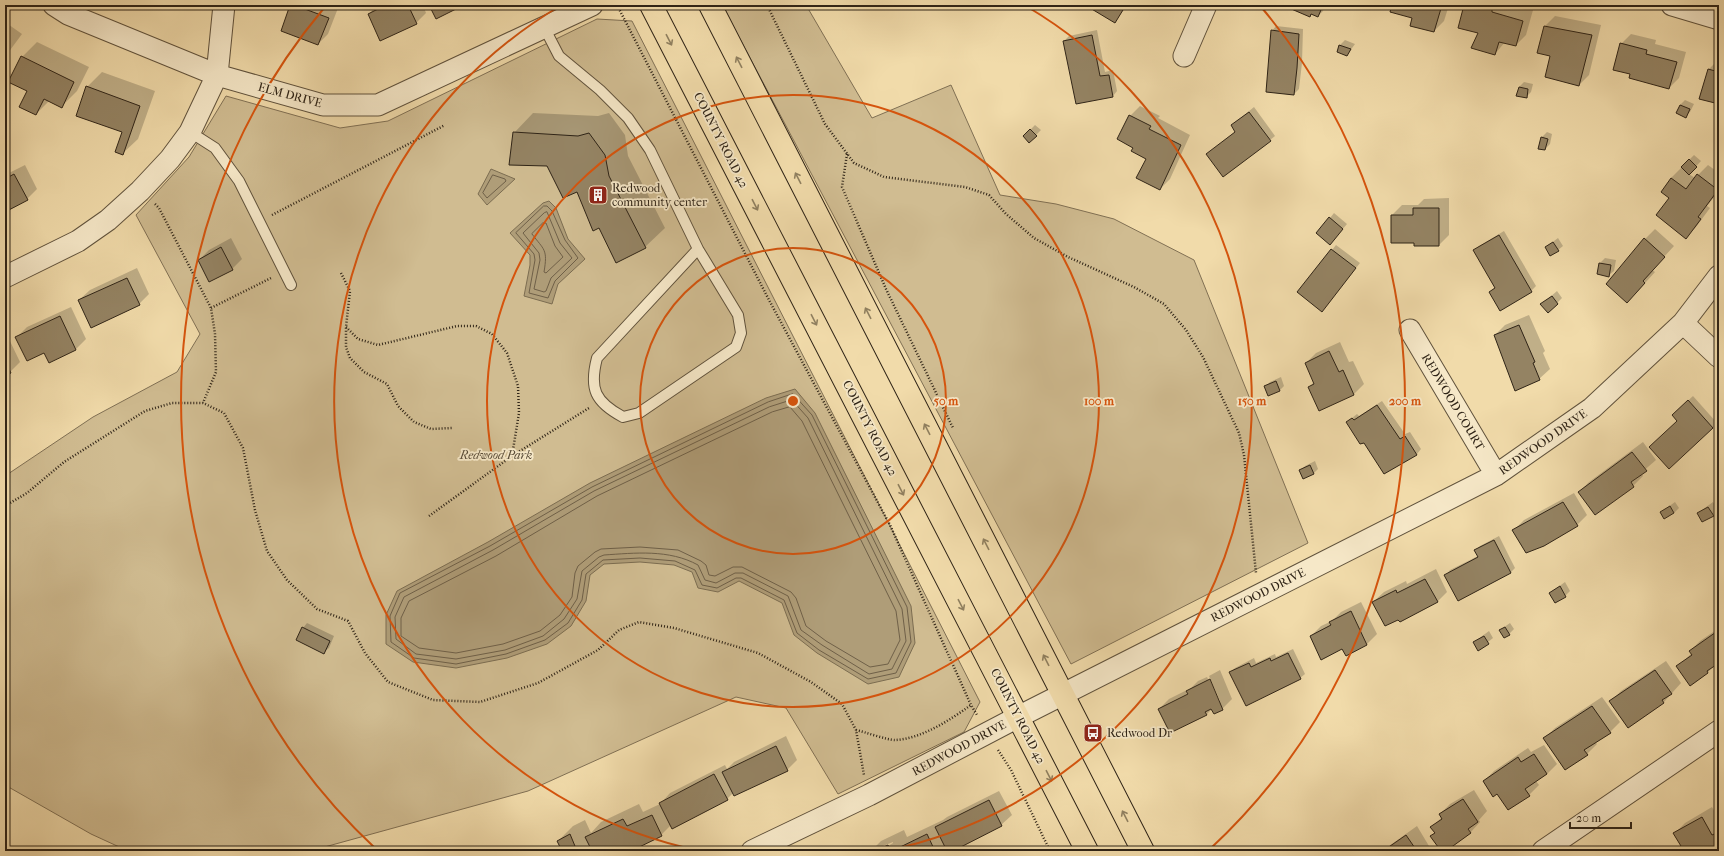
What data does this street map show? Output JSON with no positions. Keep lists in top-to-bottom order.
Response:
{
  "streets": {
    "highway": ["COUNTY ROAD 42"],
    "street": ["ELM DRIVE", "REDWOOD COURT", "REDWOOD DRIVE"]
  },
  "crossings": [
    ["COUNTY ROAD 42", "REDWOOD DRIVE"],
    ["REDWOOD COURT", "REDWOOD DRIVE"]
  ],
  "parks": ["Redwood Park"],
  "places": {
    "building": ["Redwood community center"],
    "bus stop": ["Redwood Dr"]
  },
  "scale_bar": "20 m",
  "rings": [
    "50 m",
    "100 m",
    "150 m",
    "200 m"
  ]
}
